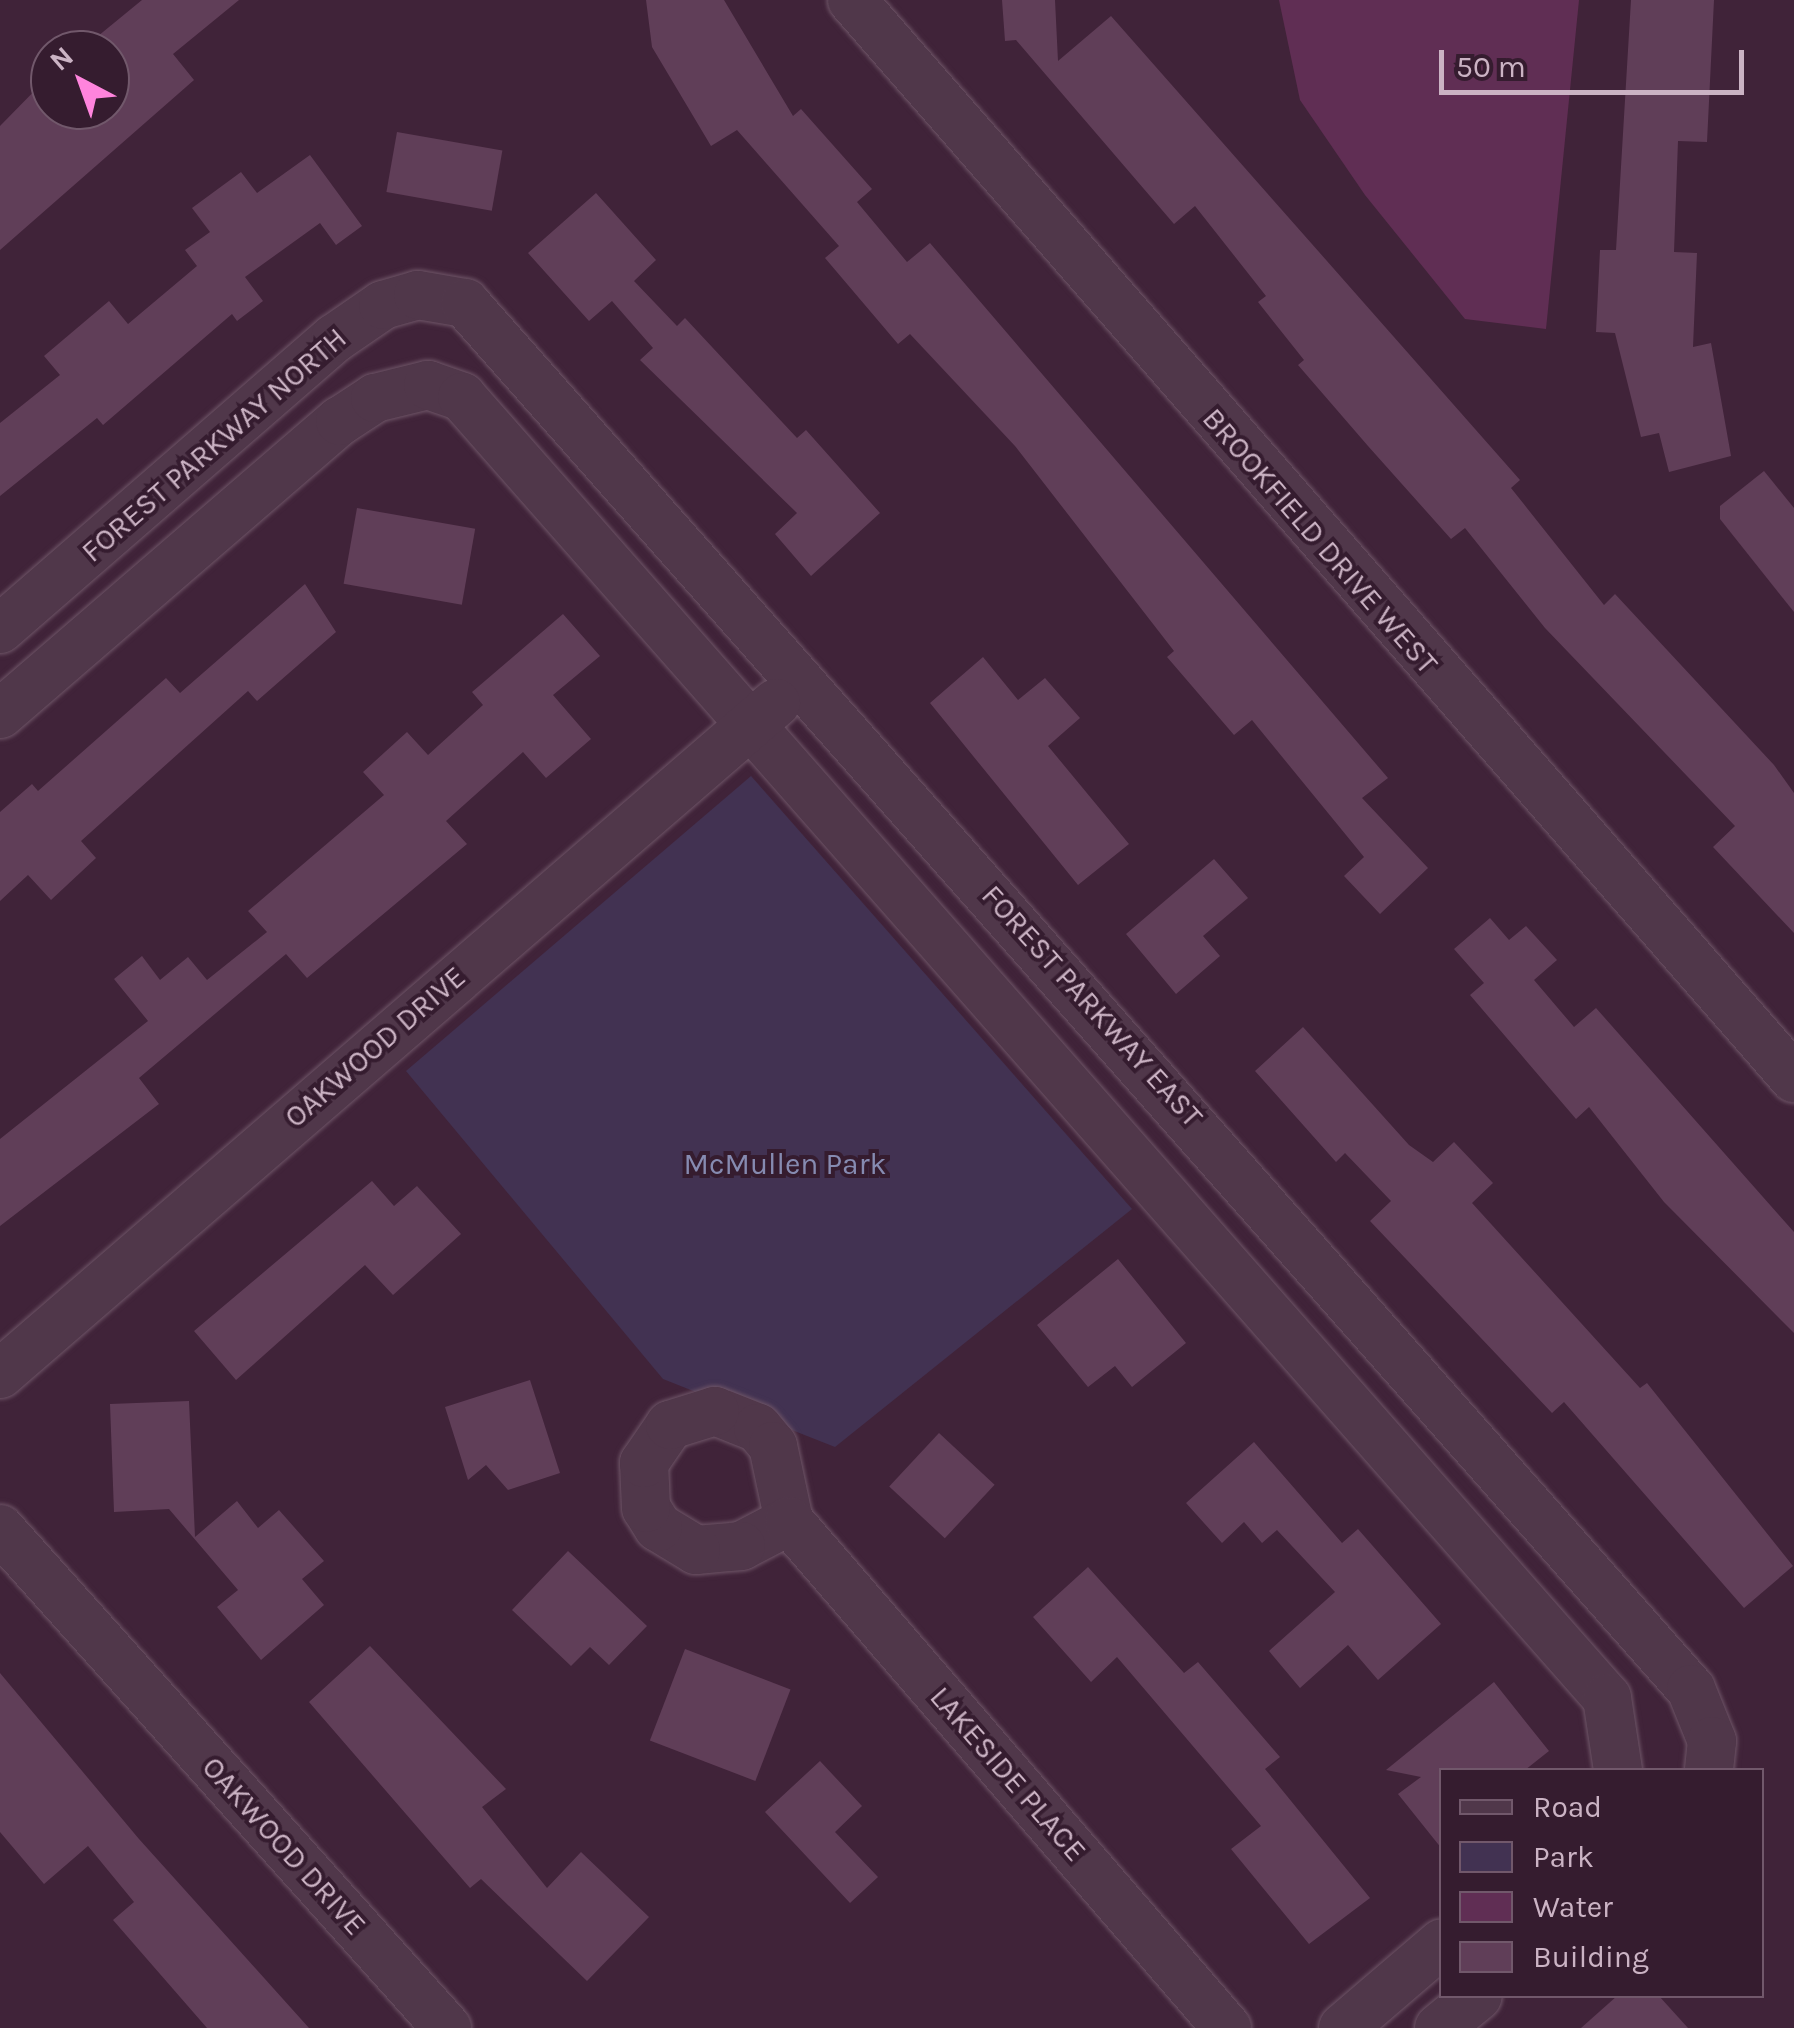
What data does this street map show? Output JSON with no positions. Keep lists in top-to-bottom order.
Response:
{
  "streets": {
    "street": [
      "FOREST PARKWAY NORTH",
      "BROOKFIELD DRIVE WEST",
      "FOREST PARKWAY EAST",
      "OAKWOOD DRIVE",
      "LAKESIDE PLACE"
    ]
  },
  "crossings": [
    ["FOREST PARKWAY NORTH", "FOREST PARKWAY EAST"],
    ["FOREST PARKWAY EAST", "OAKWOOD DRIVE"]
  ],
  "parks": ["McMullen Park"],
  "legend": [
    "Road",
    "Park",
    "Water",
    "Building"
  ],
  "scale_bar": "50 m",
  "north": "top left"
}
